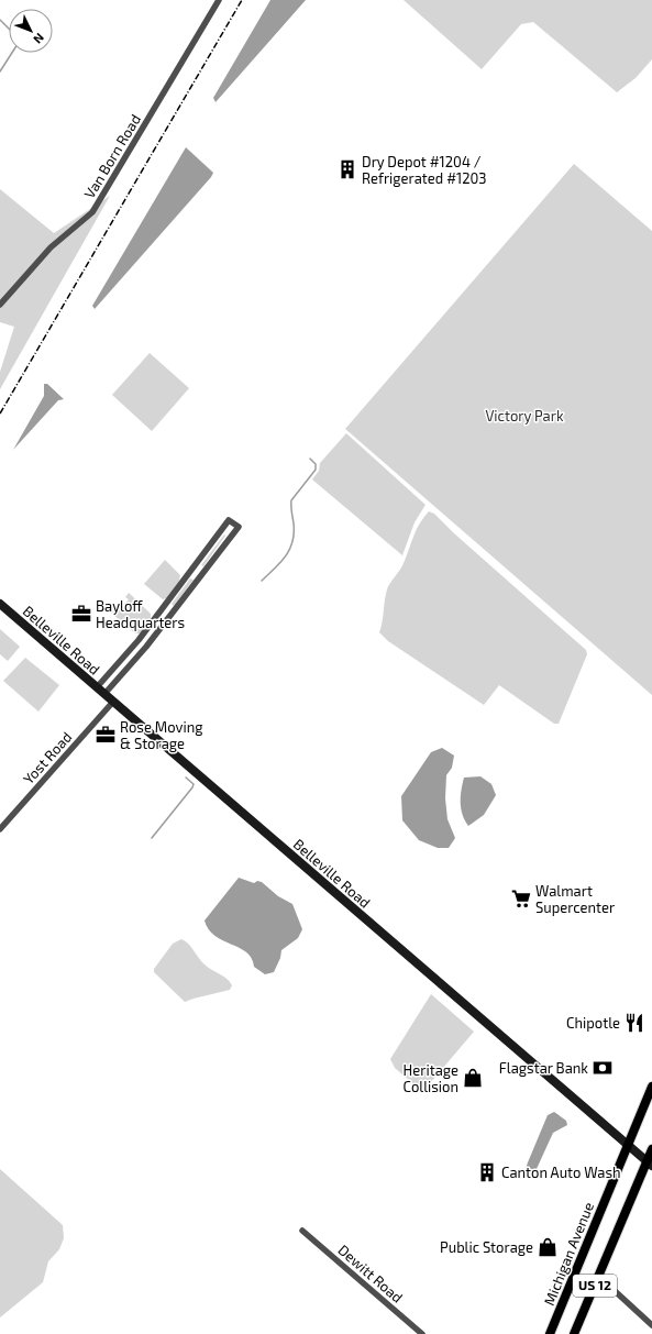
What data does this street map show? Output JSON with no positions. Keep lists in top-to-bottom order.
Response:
{
  "streets": {
    "main road": ["Belleville Road", "Michigan Avenue", "US 12"],
    "street": ["Van Born Road", "Yost Road", "Dewitt Road"]
  },
  "crossings": [
    ["Belleville Road", "Yost Road"],
    ["Belleville Road", "Michigan Avenue"],
    ["Belleville Road", "US 12"]
  ],
  "parks": ["Victory Park"],
  "places": {
    "building": ["Dry Depot #1204 / Refrigerated #1203", "Canton Auto Wash"],
    "office": ["Bayloff Headquarters", "Rose Moving & Storage"],
    "supermarket": ["Walmart Supercenter"],
    "restaurant": ["Chipotle"],
    "bank": ["Flagstar Bank"],
    "shop": ["Heritage Collision", "Public Storage"]
  },
  "north": "bottom right"
}
